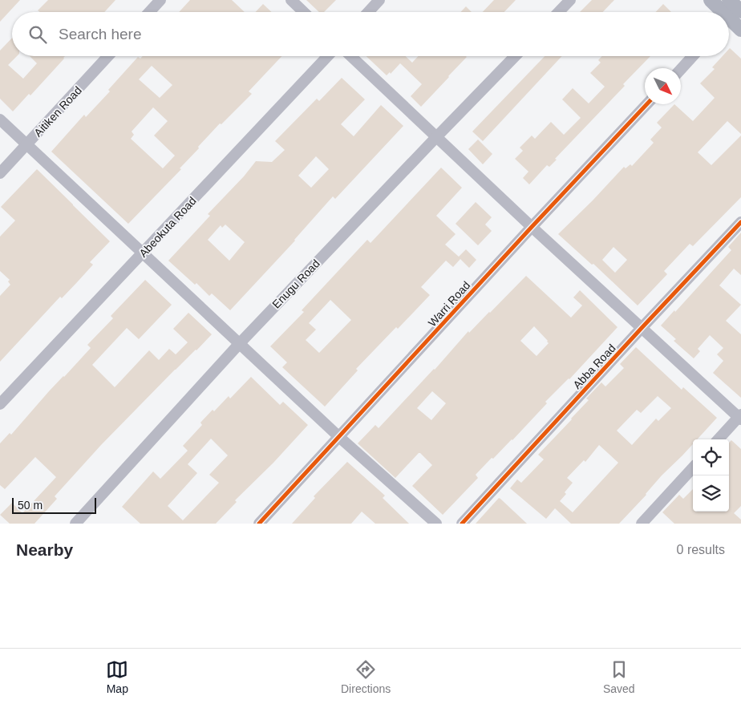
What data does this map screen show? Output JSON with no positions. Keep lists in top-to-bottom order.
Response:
{
  "streets": {
    "street": [
      "Aitiken Road",
      "Abeokuta Road",
      "Enugu Road",
      "Warri Road",
      "Abba Road"
    ]
  },
  "scale_bar": "50 m",
  "north": "bottom right",
  "page": {
    "search": "Search here",
    "scale": "50 m",
    "heading": ["Nearby", "0 results"],
    "nav": ["Map", "Directions", "Saved"]
  }
}
